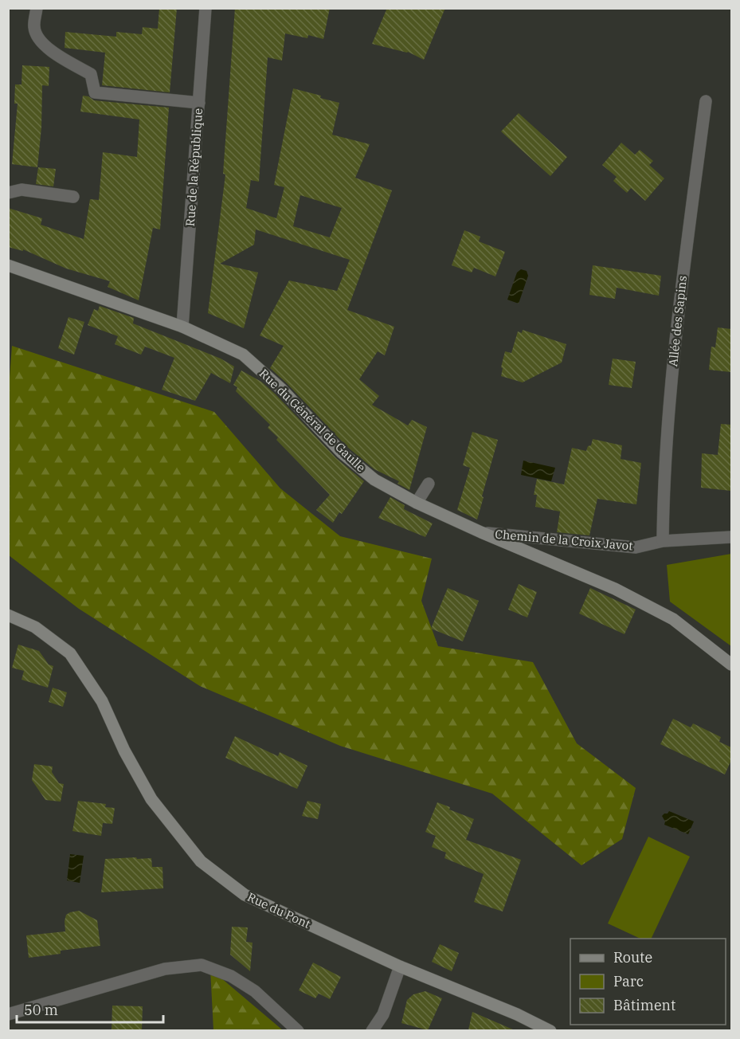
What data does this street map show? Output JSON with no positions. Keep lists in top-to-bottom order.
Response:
{
  "streets": {
    "street": [
      "Rue de la République",
      "Allée des Sapins",
      "Rue du Général de Gaulle",
      "Chemin de la Croix Javot",
      "Rue du Pont"
    ]
  },
  "crossings": [
    ["Rue de la République", "Rue du Général de Gaulle"],
    ["Allée des Sapins", "Chemin de la Croix Javot"],
    ["Rue du Général de Gaulle", "Chemin de la Croix Javot"]
  ],
  "legend": ["Route", "Parc", "Bâtiment"],
  "scale_bar": "50 m"
}
